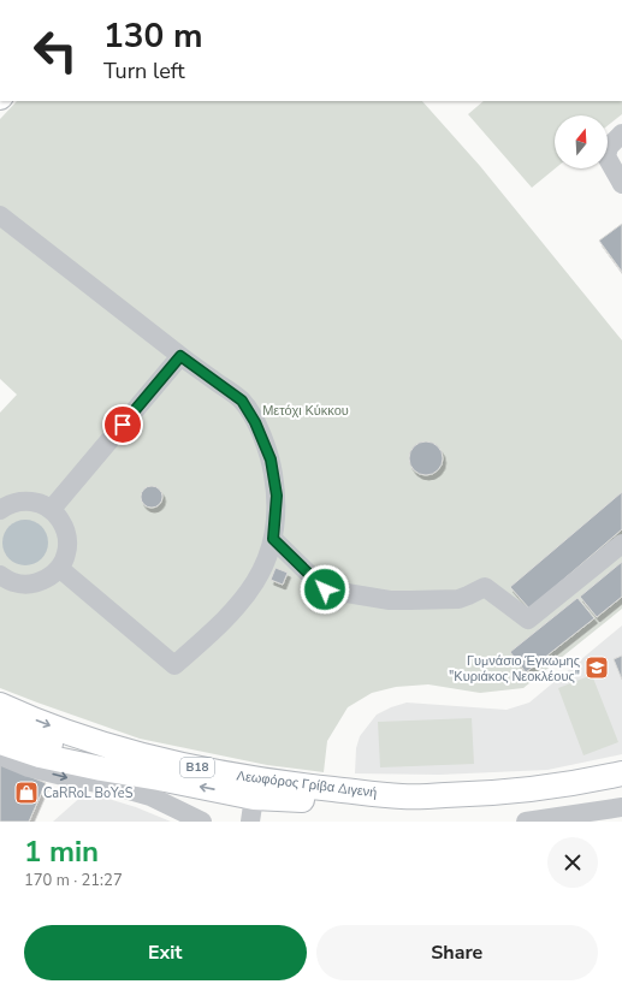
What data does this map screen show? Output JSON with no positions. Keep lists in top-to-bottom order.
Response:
{
  "streets": {
    "main road": ["B18", "Λεωφόρος Γρίβα Διγενή"]
  },
  "parks": ["Μετόχι Κύκκου"],
  "places": {
    "school or university": ["Γυμνάσιο Έγκωμης \"Κυριάκος Νεοκλέους\""],
    "shop": ["CaRRoL BoYeS"]
  },
  "north": "top",
  "page": {
    "turn": ["130 m", "Turn left"],
    "heading": ["1 min", "170 m · 21:27"],
    "buttons": ["Exit", "Share"]
  }
}
